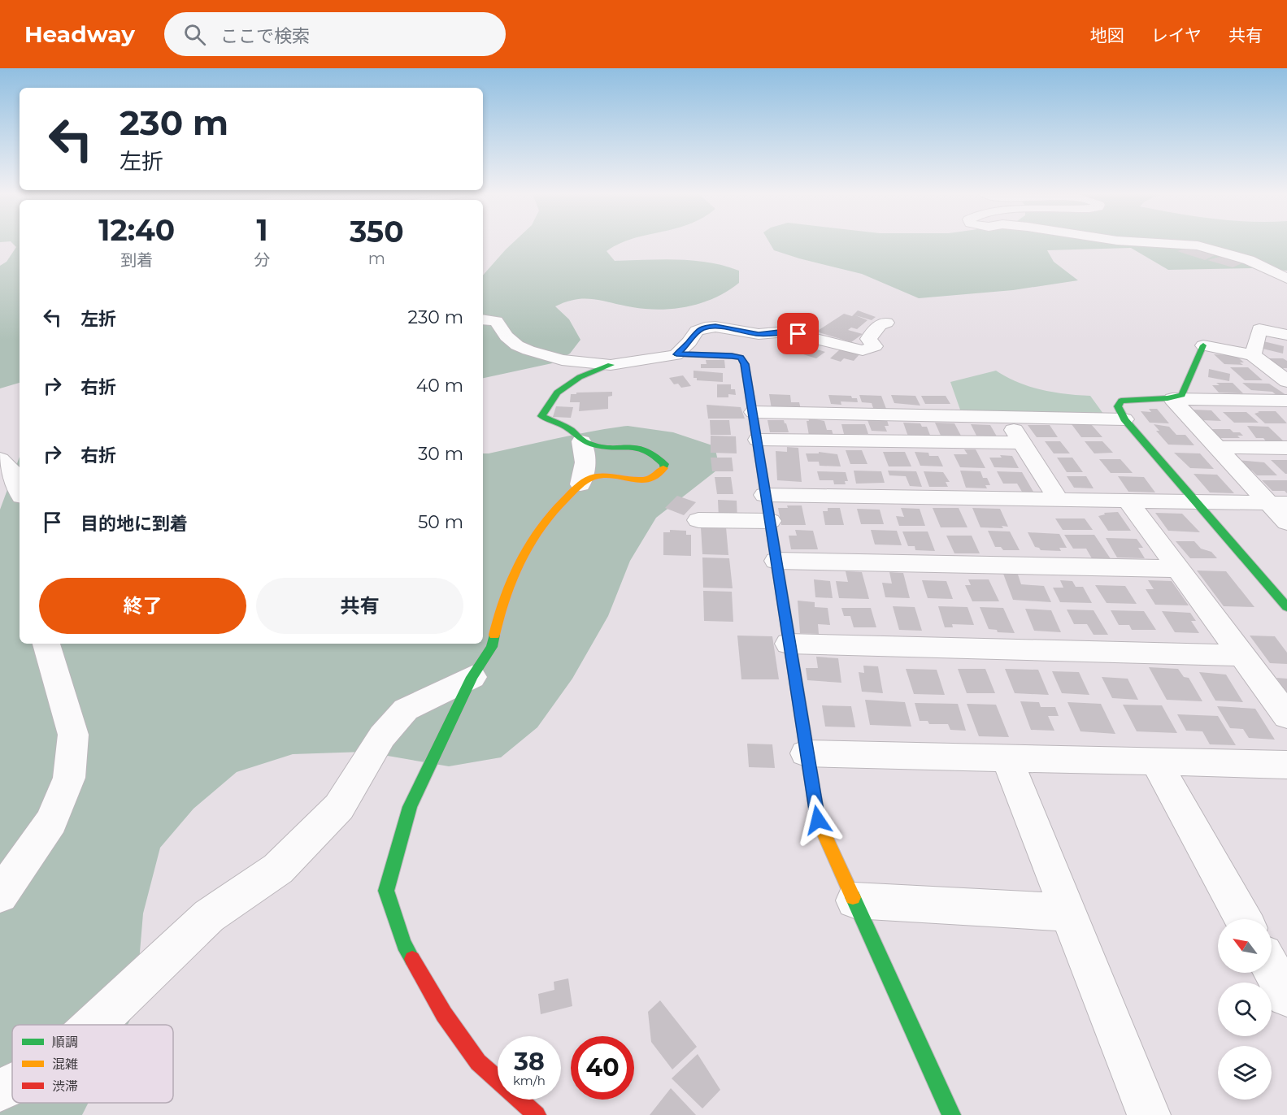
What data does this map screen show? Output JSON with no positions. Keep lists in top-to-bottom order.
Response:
{
  "legend": ["順調", "混雑", "渋滞"],
  "north": "top left",
  "page": {
    "header": "Headway",
    "search": "ここで検索",
    "nav": ["地図", "レイヤ", "共有"],
    "turn": ["230 m", "左折"],
    "eta": [
      "12:40",
      "到着",
      "1",
      "分",
      "350",
      "m"
    ],
    "list": [
      {
        "name": "左折",
        "value": "230 m"
      },
      {
        "name": "右折",
        "value": "40 m"
      },
      {
        "name": "右折",
        "value": "30 m"
      },
      {
        "name": "目的地に到着",
        "value": "50 m"
      }
    ],
    "buttons": ["終了", "共有"],
    "speed": "38 km/h",
    "limit": "40"
  }
}
